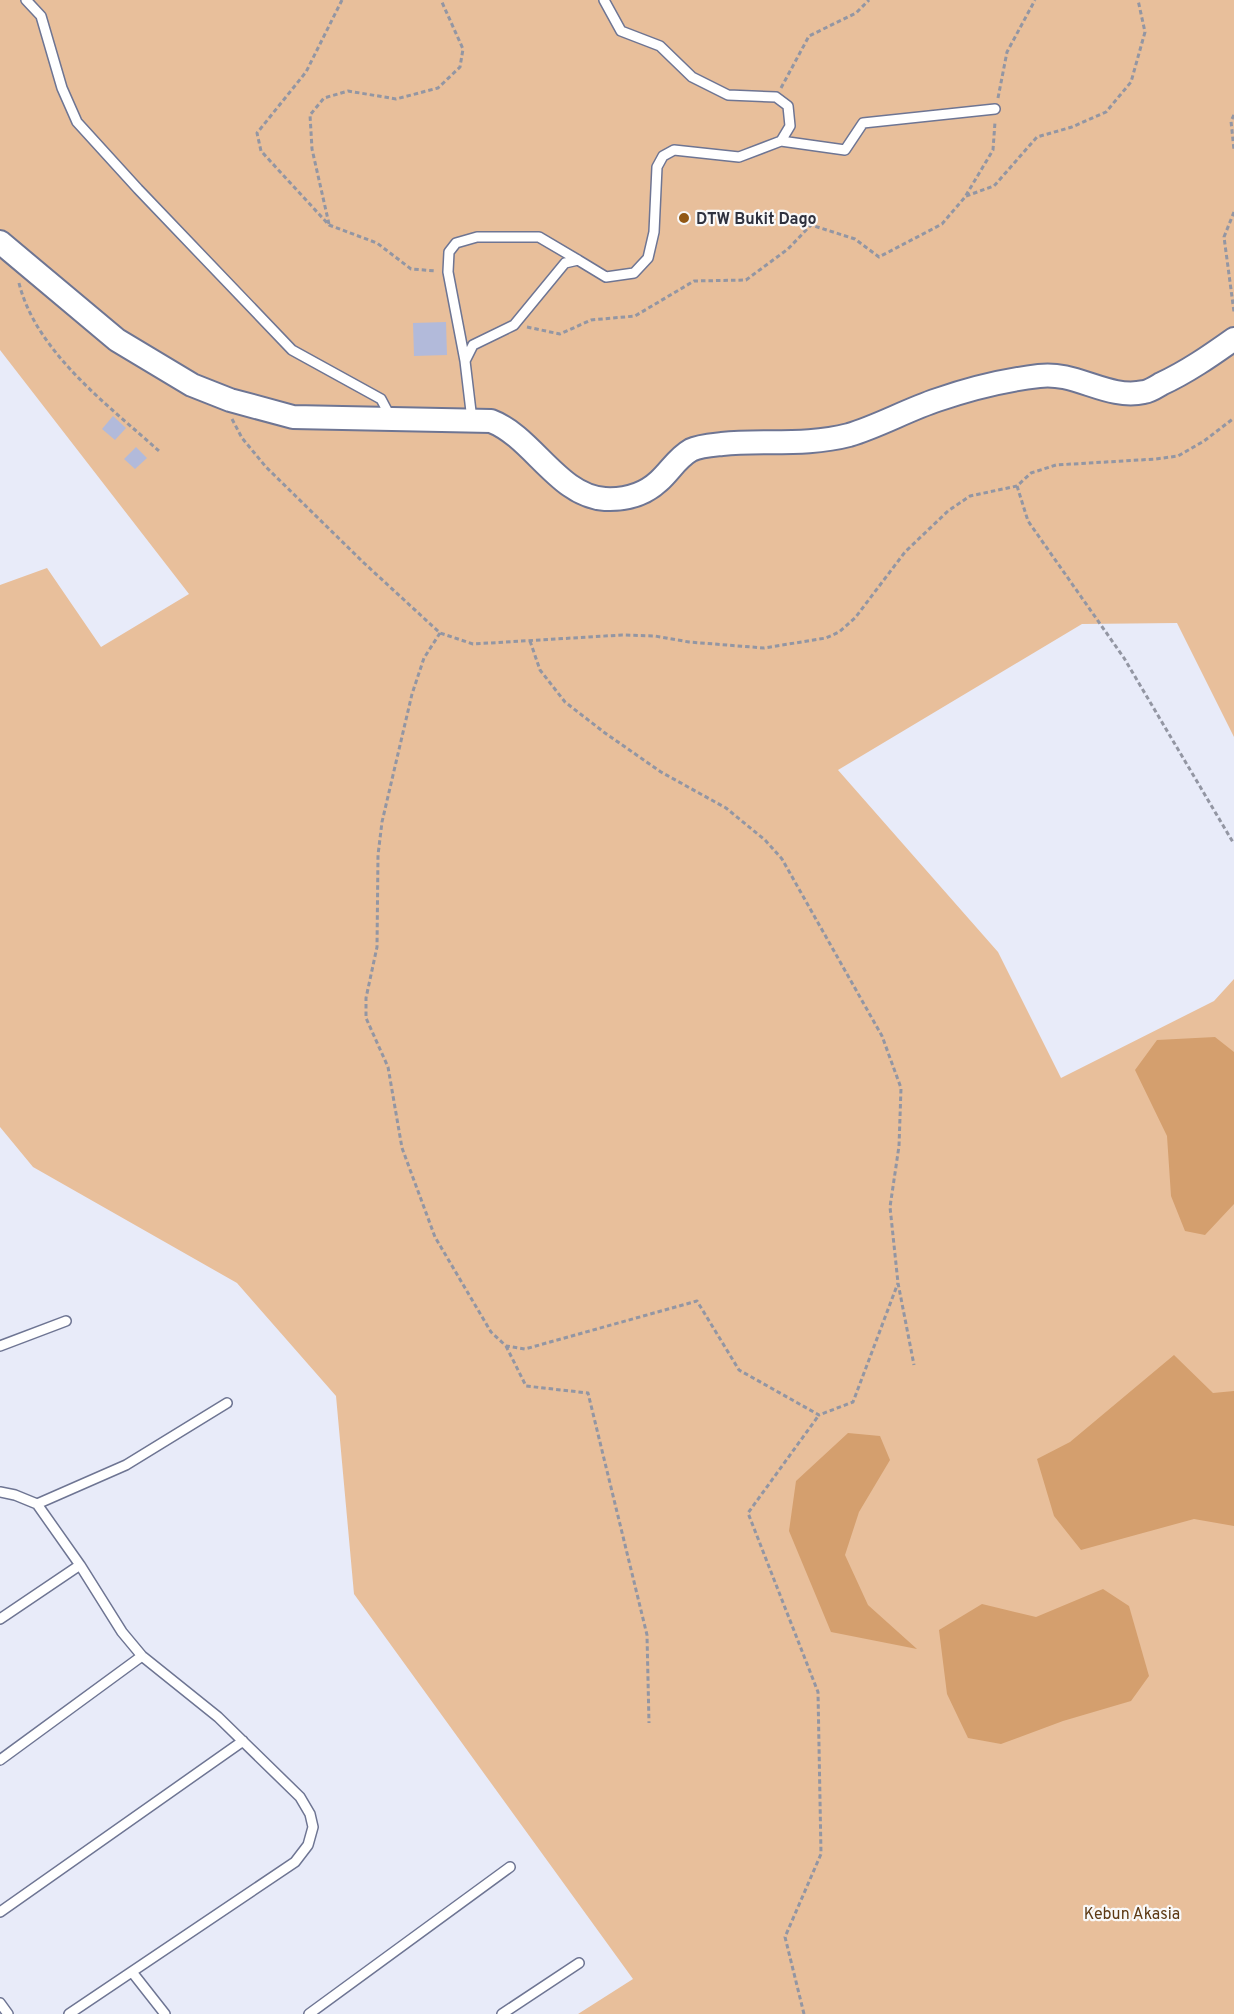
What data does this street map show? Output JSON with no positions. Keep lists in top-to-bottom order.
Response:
{
  "parks": ["Kebun Akasia"],
  "places": ["DTW Bukit Dago"]
}
